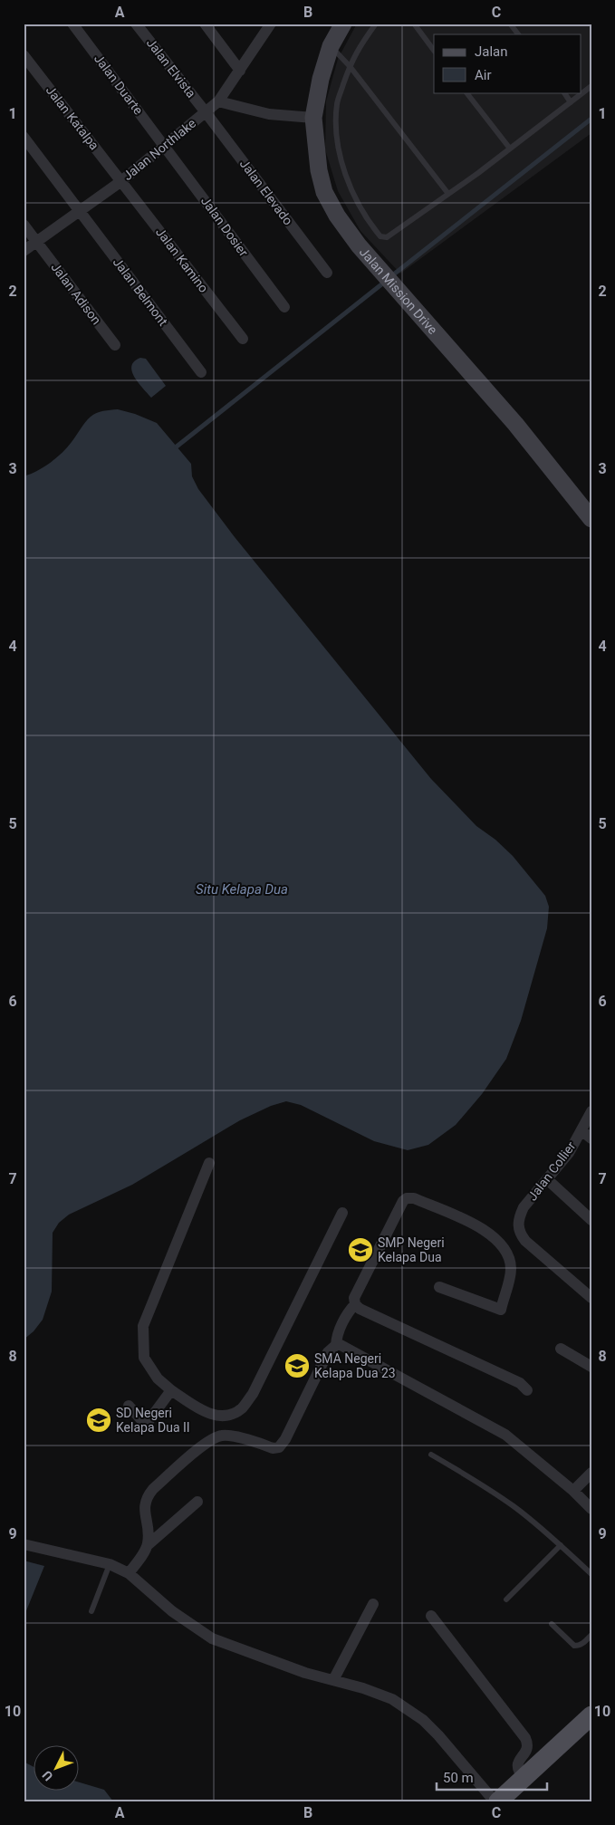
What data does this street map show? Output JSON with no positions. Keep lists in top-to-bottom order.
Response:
{
  "streets": {
    "street": [
      "Jalan Elvista",
      "Jalan Duarte",
      "Jalan Katalpa",
      "Jalan Northlake",
      "Jalan Elevado",
      "Jalan Dosier",
      "Jalan Kamino",
      "Jalan Mission Drive",
      "Jalan Belmont",
      "Jalan Adison",
      "Jalan Collier"
    ]
  },
  "crossings": [
    ["Jalan Elvista", "Jalan Northlake"],
    ["Jalan Elvista", "Jalan Elevado"],
    ["Jalan Duarte", "Jalan Northlake"],
    ["Jalan Duarte", "Jalan Dosier"],
    ["Jalan Katalpa", "Jalan Northlake"],
    ["Jalan Katalpa", "Jalan Kamino"],
    ["Jalan Northlake", "Jalan Elevado"],
    ["Jalan Northlake", "Jalan Dosier"],
    ["Jalan Northlake", "Jalan Kamino"],
    ["Jalan Northlake", "Jalan Belmont"],
    ["Jalan Northlake", "Jalan Adison"]
  ],
  "water": ["Situ Kelapa Dua"],
  "places": {
    "school or university": ["SMP Negeri Kelapa Dua", "SMA Negeri Kelapa Dua 23", "SD Negeri Kelapa Dua II"]
  },
  "legend": ["Jalan", "Air"],
  "scale_bar": "50 m",
  "north": "bottom left",
  "grid": {
    "columns": ["A", "B", "C"],
    "rows": [
      "1",
      "2",
      "3",
      "4",
      "5",
      "6",
      "7",
      "8",
      "9",
      "10"
    ]
  }
}
